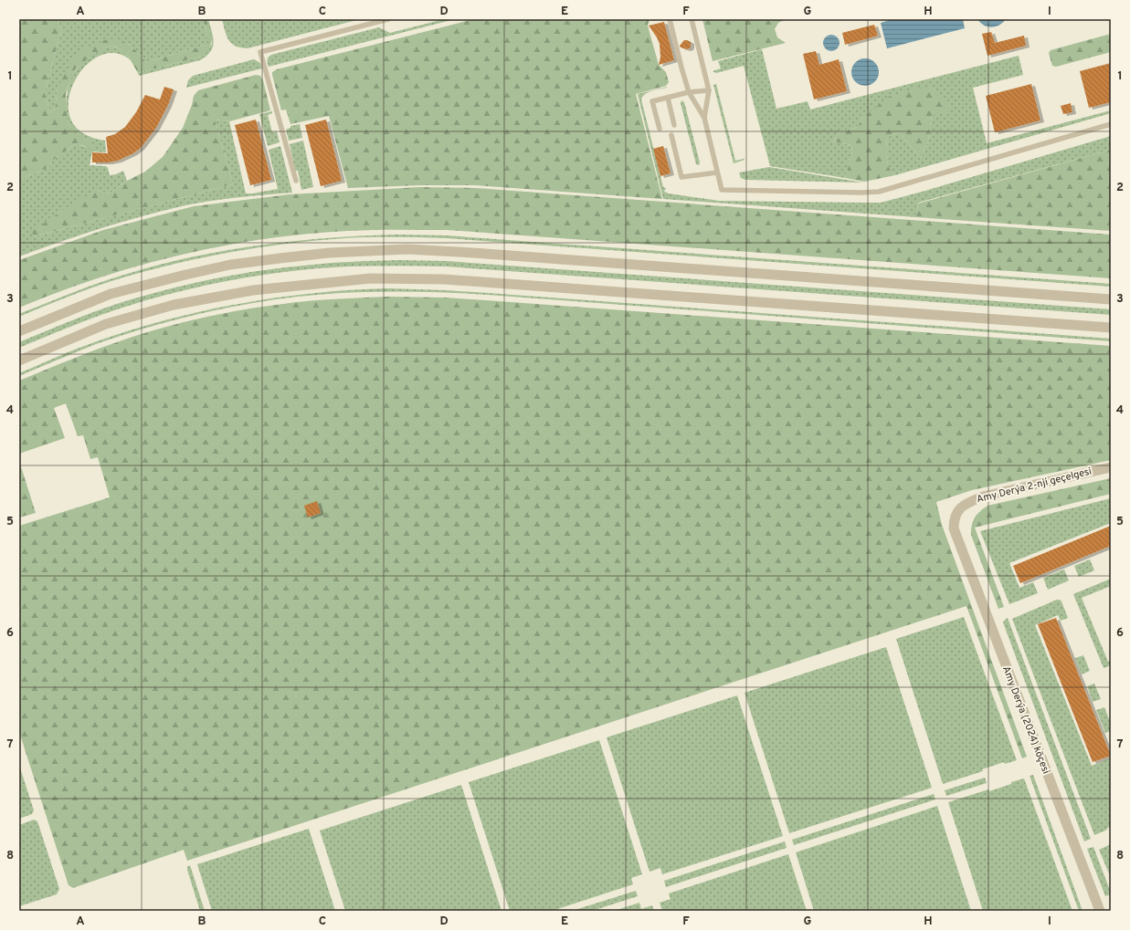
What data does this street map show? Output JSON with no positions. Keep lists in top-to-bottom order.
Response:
{
  "streets": {
    "street": ["Amy Derýa 2-nji geçelgesi", "Amy Derýa (2024) köçesi"]
  },
  "crossings": [
    ["Amy Derýa 2-nji geçelgesi", "Amy Derýa (2024) köçesi"]
  ],
  "grid": {
    "columns": [
      "A",
      "B",
      "C",
      "D",
      "E",
      "F",
      "G",
      "H",
      "I"
    ],
    "rows": [
      "1",
      "2",
      "3",
      "4",
      "5",
      "6",
      "7",
      "8"
    ]
  }
}
